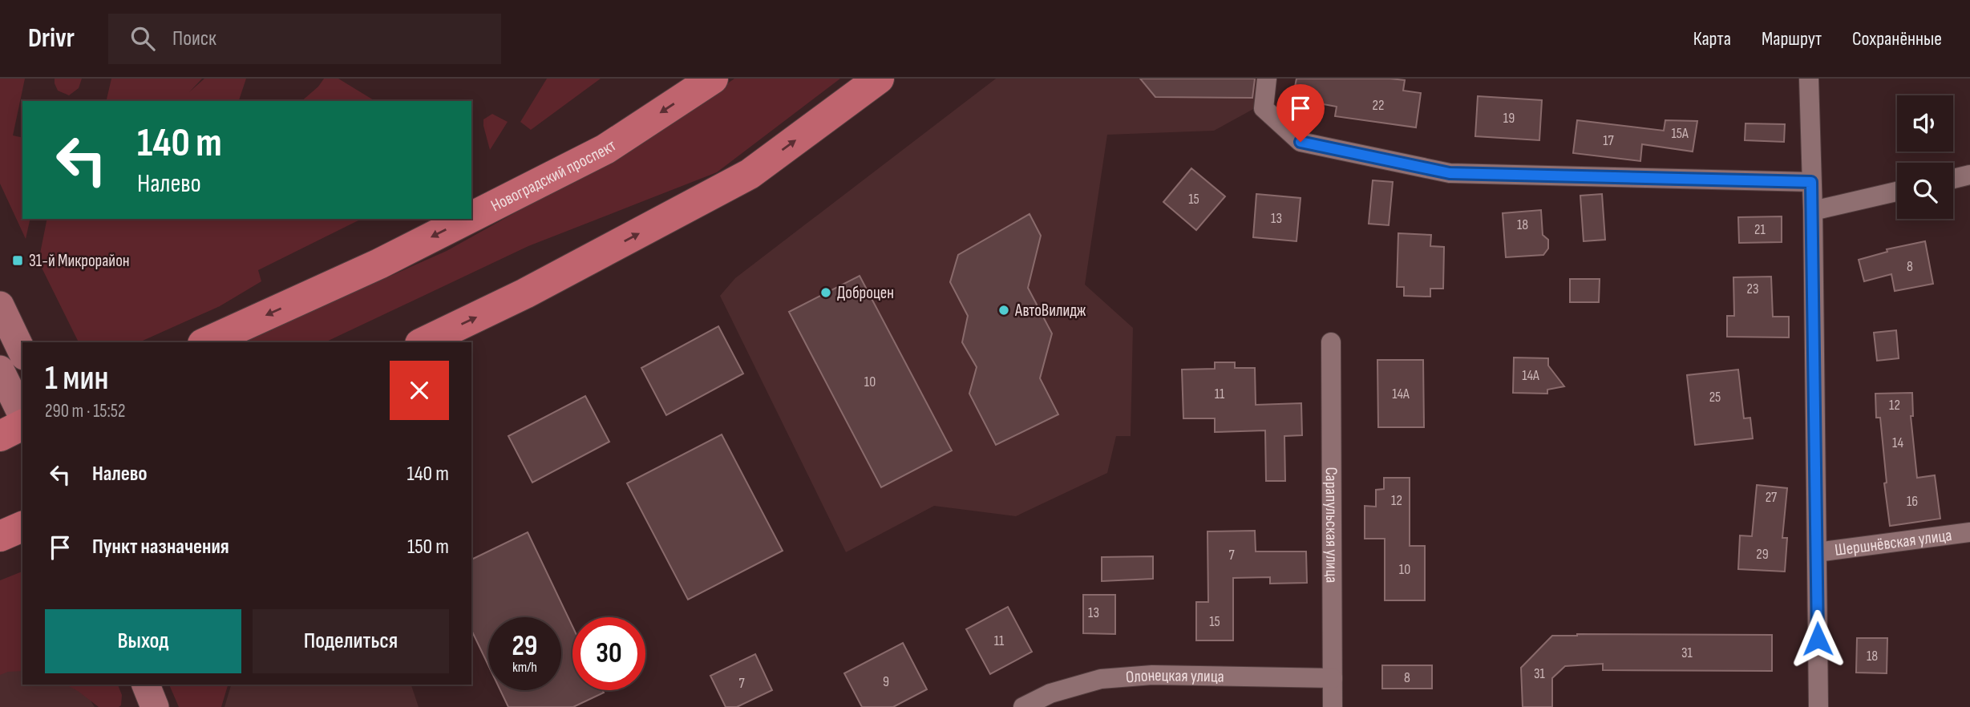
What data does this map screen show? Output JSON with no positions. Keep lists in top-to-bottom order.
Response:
{
  "streets": {
    "main road": ["Новоградский проспект"],
    "street": ["Сарапульская улица", "Шершнёвская улица", "Олонецкая улица"]
  },
  "crossings": [
    ["Сарапульская улица", "Олонецкая улица"]
  ],
  "places": {
    "transit": ["31-й Микрорайон"],
    "other": ["Доброцен", "АвтоВилидж"]
  },
  "house_numbers": [
    "22",
    "19",
    "15А",
    "17",
    "15",
    "13",
    "18",
    "21",
    "8",
    "23",
    "14А",
    "10",
    "11",
    "14А",
    "25",
    "12",
    "14",
    "27",
    "12",
    "16",
    "29",
    "7",
    "10",
    "13",
    "15",
    "11",
    "31",
    "18",
    "31",
    "8",
    "9",
    "7"
  ],
  "page": {
    "header": "Drivr",
    "search": "Поиск",
    "nav": ["Карта", "Маршрут", "Сохранённые"],
    "turn": ["140 m", "Налево"],
    "heading": ["1 мин", "290 m · 15:52"],
    "list": [
      {
        "name": "Налево",
        "value": "140 m"
      },
      {
        "name": "Пункт назначения",
        "value": "150 m"
      }
    ],
    "buttons": ["Выход", "Поделиться"],
    "speed": "29 km/h",
    "limit": "30"
  }
}
